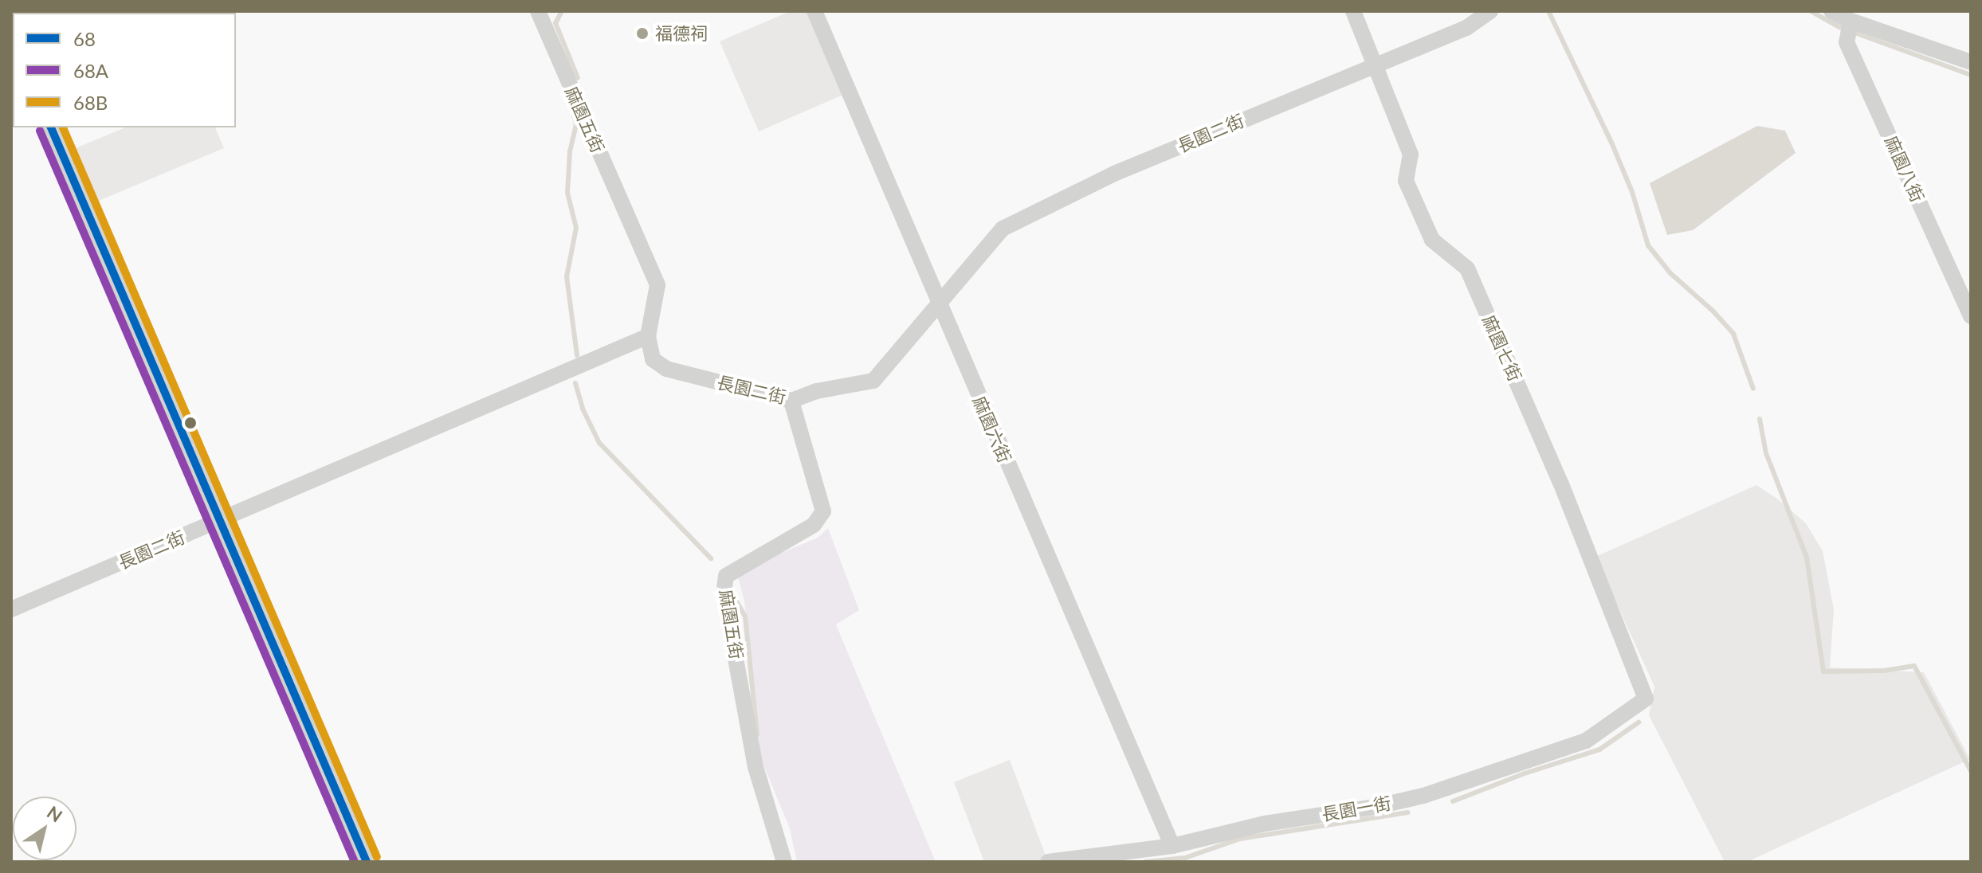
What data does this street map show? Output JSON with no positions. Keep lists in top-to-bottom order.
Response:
{
  "streets": {
    "street": [
      "麻園五街",
      "長園二街",
      "麻園八街",
      "麻園七街",
      "麻園六街",
      "長園一街"
    ]
  },
  "crossings": [
    ["麻園五街", "長園二街"],
    ["長園二街", "麻園七街"],
    ["長園二街", "麻園六街"],
    ["麻園七街", "長園一街"],
    ["麻園六街", "長園一街"]
  ],
  "places": ["福德祠"],
  "lines": ["transit line 68", "transit line 68B", "transit line 68A"],
  "legend": ["68", "68A", "68B"],
  "north": "top right"
}
